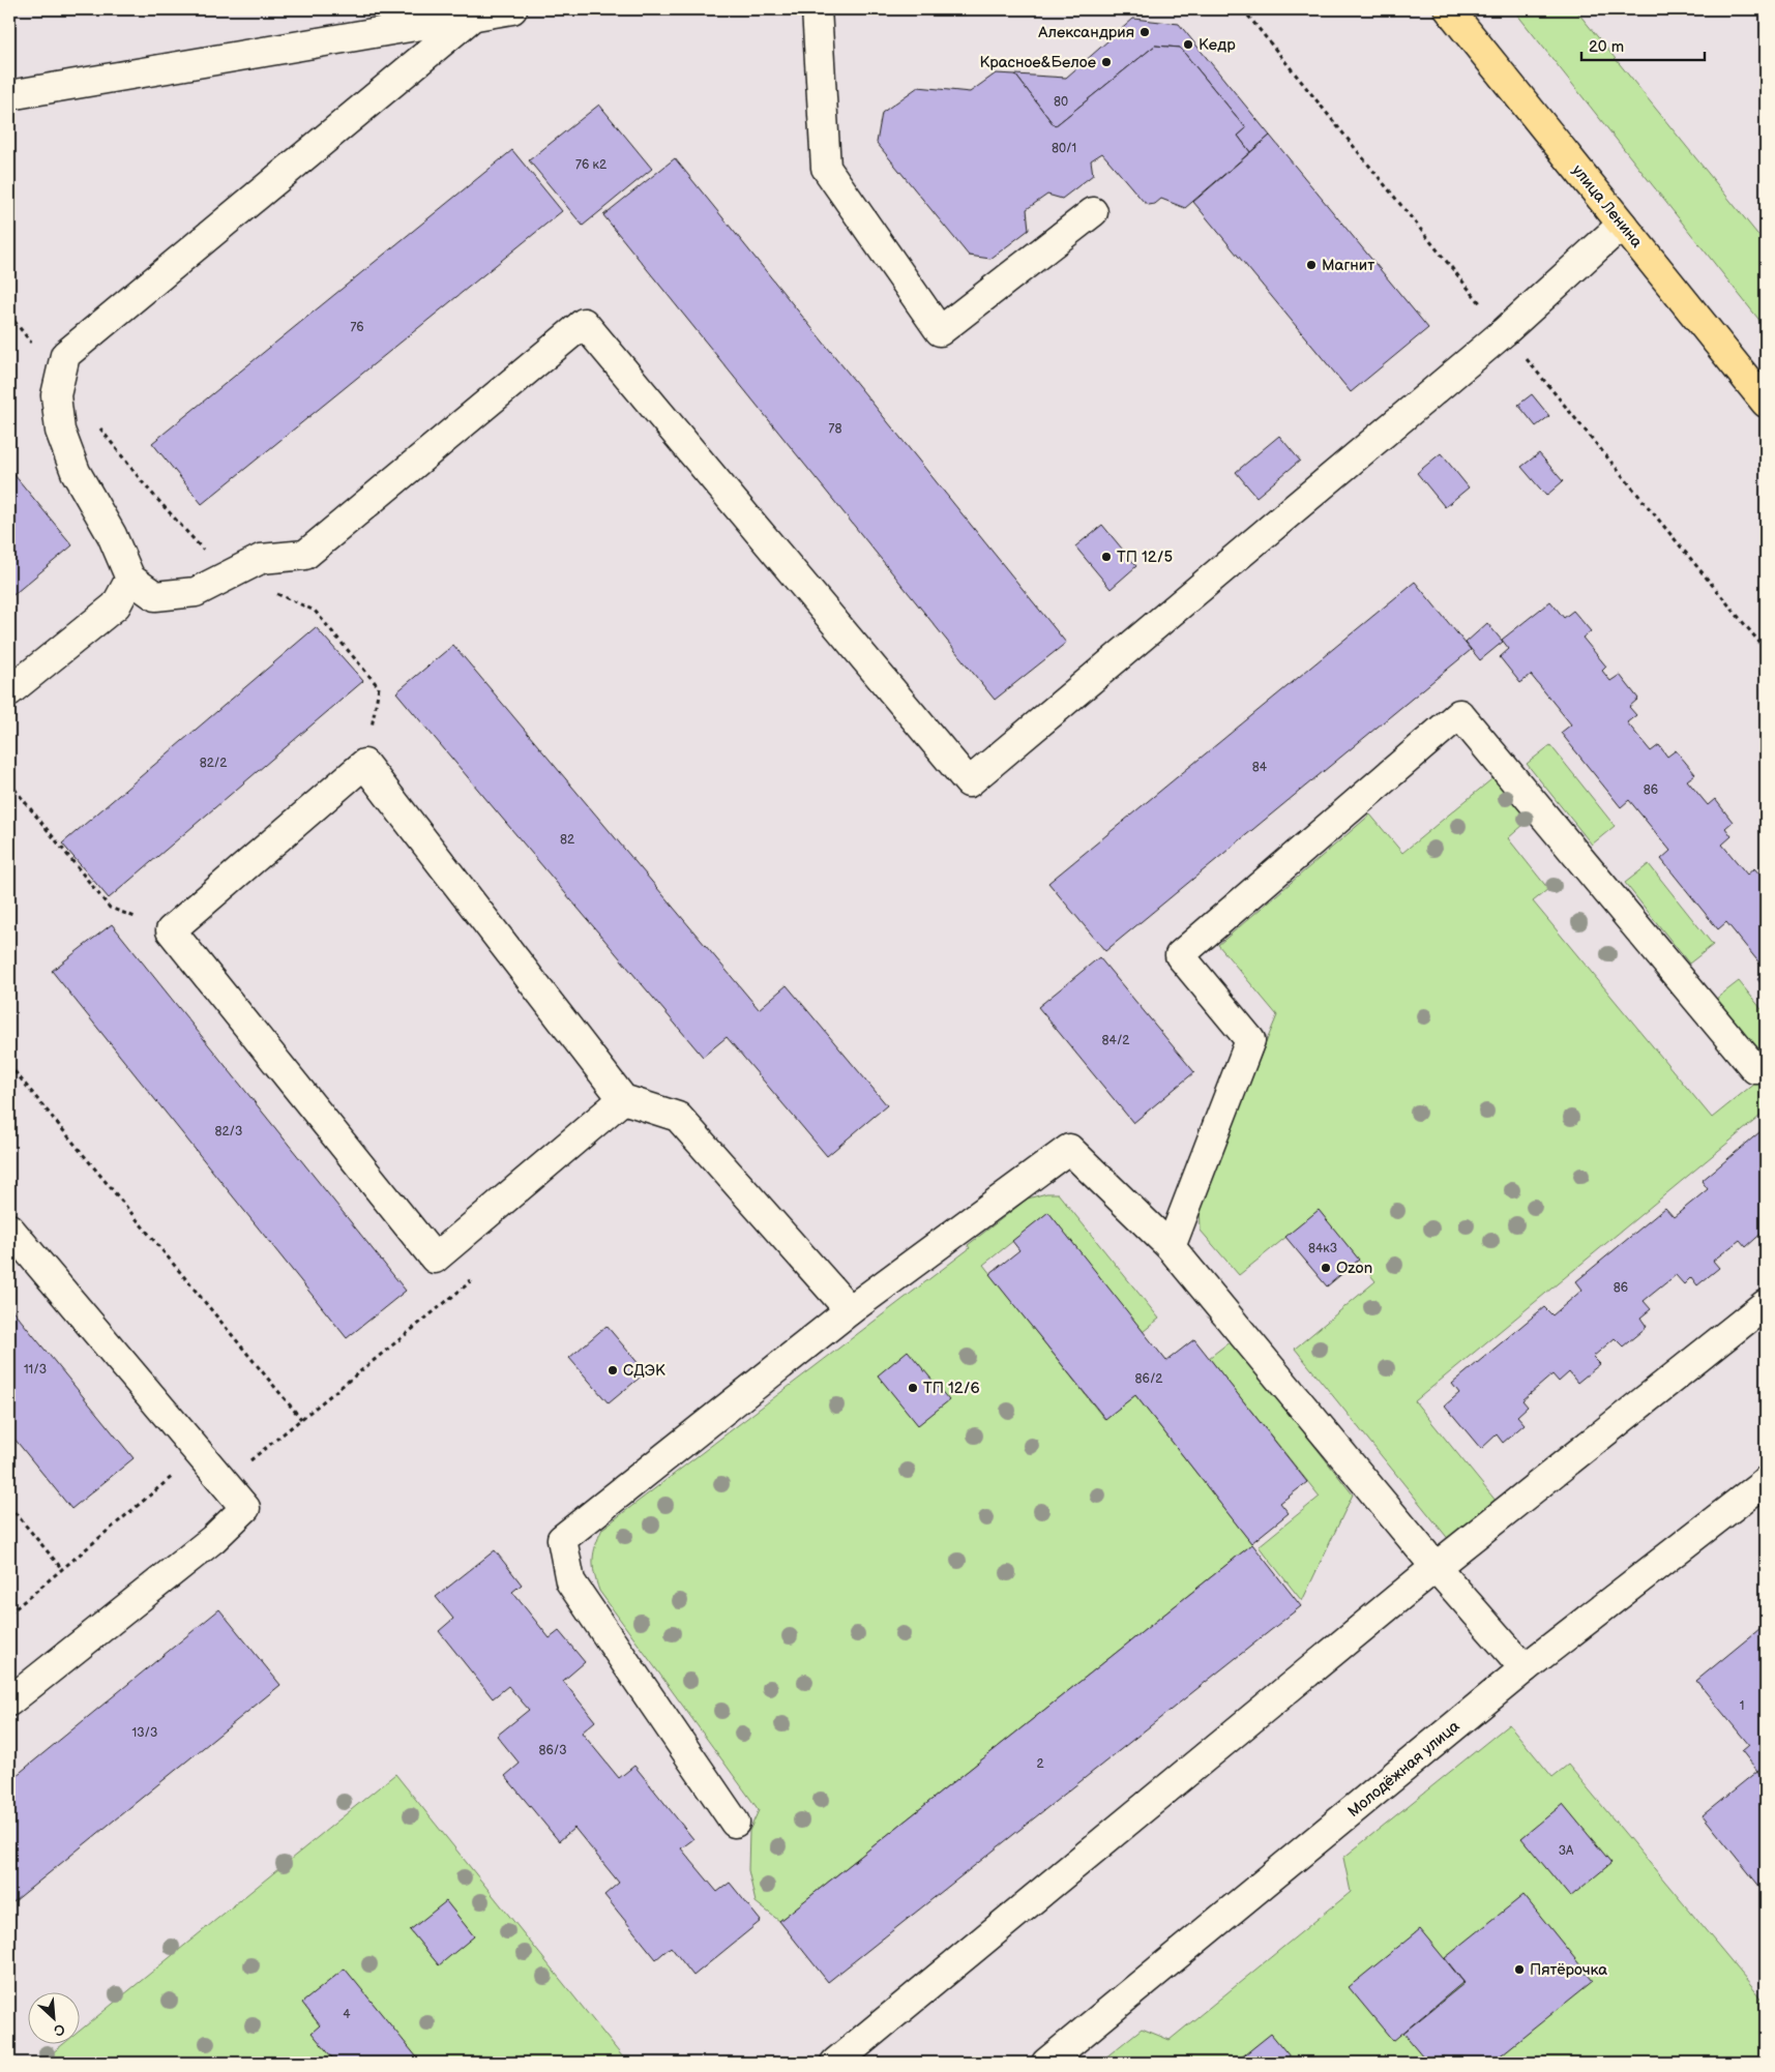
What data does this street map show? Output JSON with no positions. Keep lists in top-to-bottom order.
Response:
{
  "streets": {
    "main road": ["улица Ленина"],
    "street": ["Молодёжная улица"]
  },
  "places": [
    "Александрия",
    "Кедр",
    "Красное&Белое",
    "Магнит",
    "ТП 12/5",
    "Ozon",
    "СДЭК",
    "ТП 12/6",
    "Пятёрочка"
  ],
  "house_numbers": [
    "80",
    "80/1",
    "76 к2",
    "76",
    "78",
    "82/2",
    "84",
    "86",
    "82",
    "84/2",
    "82/3",
    "84к3",
    "86",
    "11/3",
    "86/2",
    "1",
    "13/3",
    "86/3",
    "2",
    "3А",
    "4"
  ],
  "scale_bar": "20 m",
  "north": "bottom right"
}
